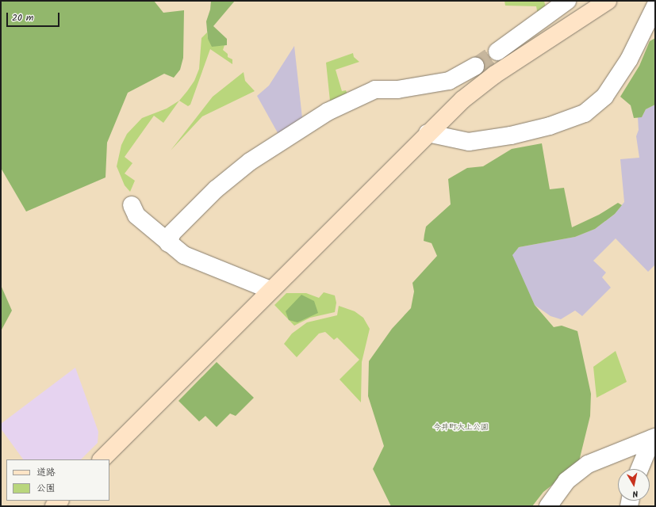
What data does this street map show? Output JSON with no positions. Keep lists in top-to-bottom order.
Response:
{
  "parks": ["今井町大上公園"],
  "legend": ["道路", "公園"],
  "scale_bar": "20 m",
  "north": "bottom"
}
